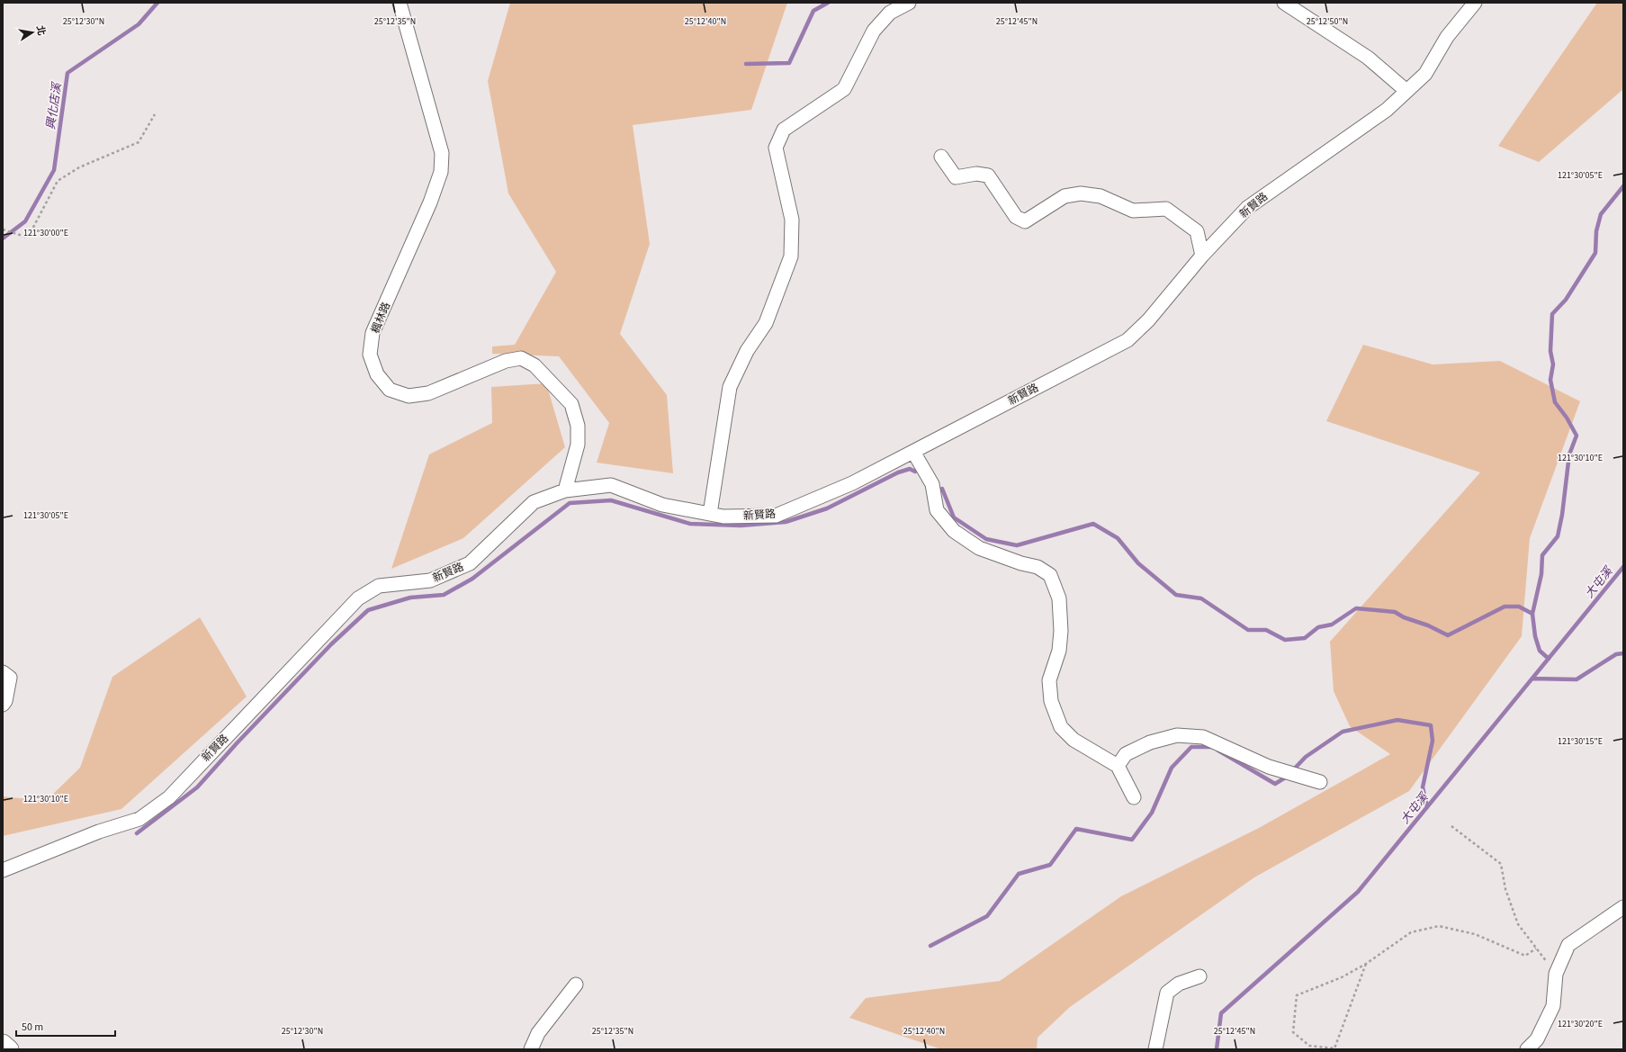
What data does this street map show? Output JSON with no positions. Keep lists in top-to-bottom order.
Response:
{
  "streets": {
    "street": ["新賢路", "楓林路"]
  },
  "crossings": [
    ["新賢路", "楓林路"]
  ],
  "water": ["興化店溪", "大屯溪"],
  "scale_bar": "50 m",
  "north": "right",
  "coordinates": [
    "25°12'30\"N",
    "25°12'35\"N",
    "25°12'40\"N",
    "25°12'45\"N",
    "25°12'50\"N",
    "121°30'05\"E",
    "121°30'00\"E",
    "121°30'10\"E",
    "121°30'15\"E",
    "121°30'20\"E"
  ]
}
